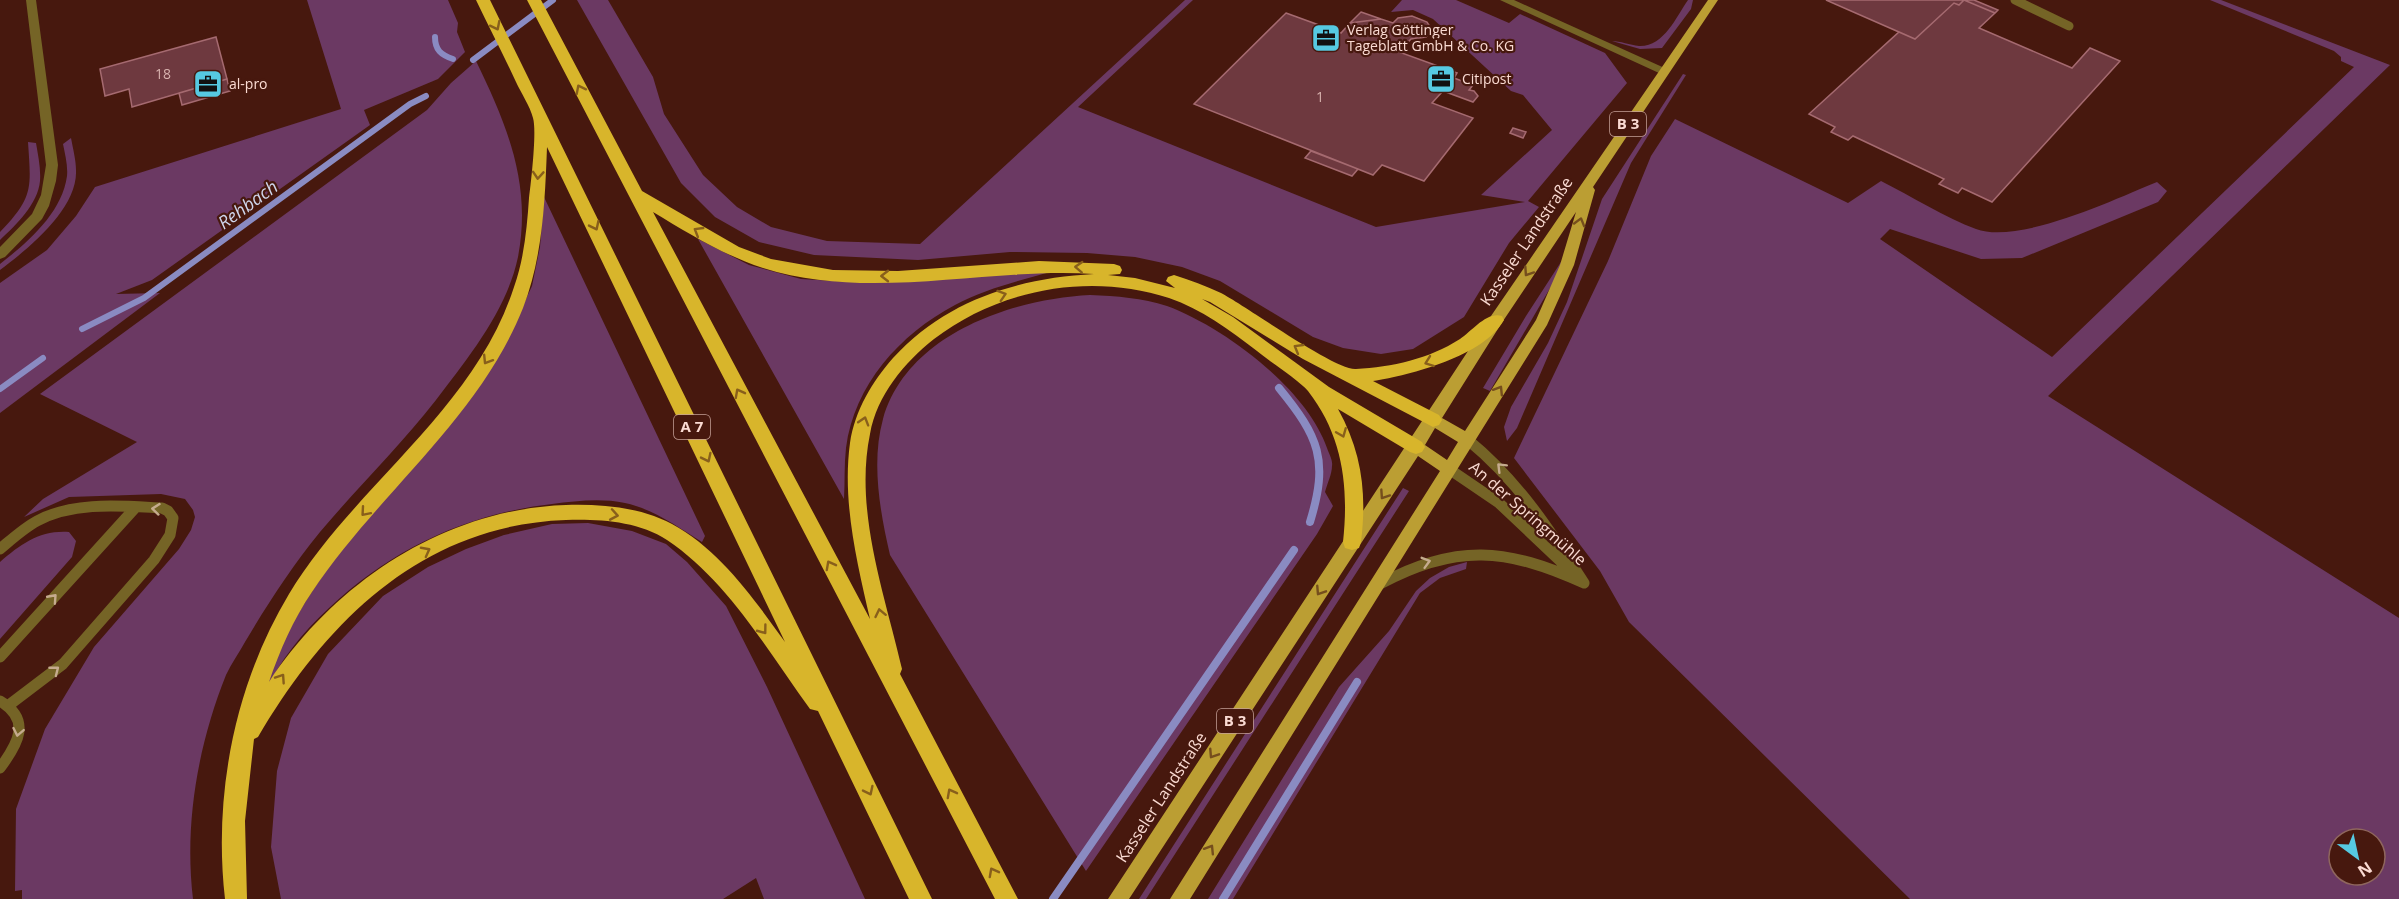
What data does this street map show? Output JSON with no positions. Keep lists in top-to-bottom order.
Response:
{
  "streets": {
    "highway": ["A 7"],
    "main road": ["B 3", "Kasseler Landstraße"],
    "lane": ["An der Springmühle"]
  },
  "crossings": [
    ["B 3", "Kasseler Landstraße"],
    ["Kasseler Landstraße", "An der Springmühle"]
  ],
  "water": ["Rehbach"],
  "places": {
    "office": ["Verlag Göttinger Tageblatt GmbH & Co. KG", "Citipost", "al-pro"]
  },
  "house_numbers": ["18", "1"],
  "north": "bottom right"
}
